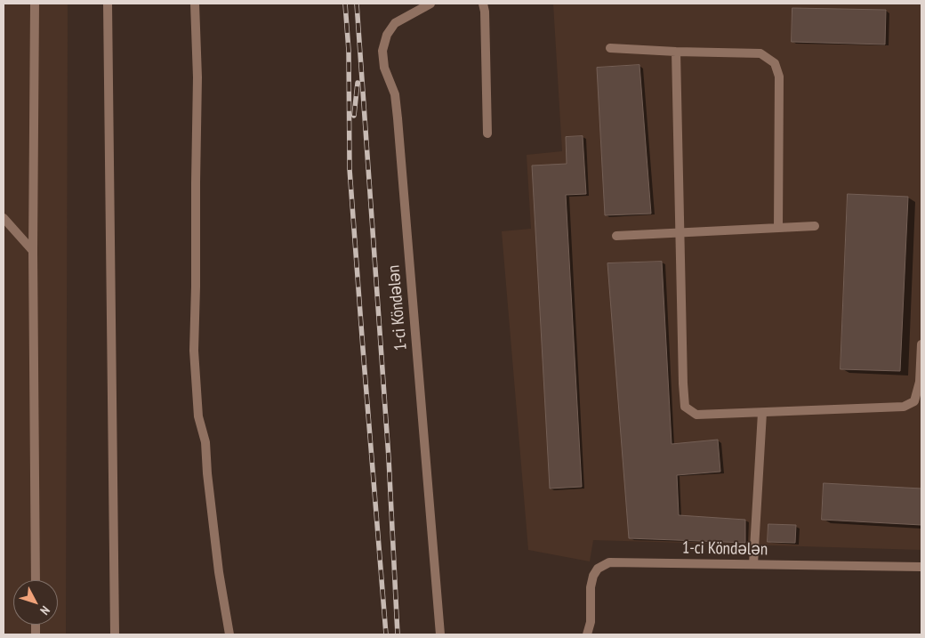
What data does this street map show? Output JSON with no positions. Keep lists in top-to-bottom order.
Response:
{
  "streets": {
    "street": ["1-ci Köndələn"]
  },
  "north": "bottom right"
}
